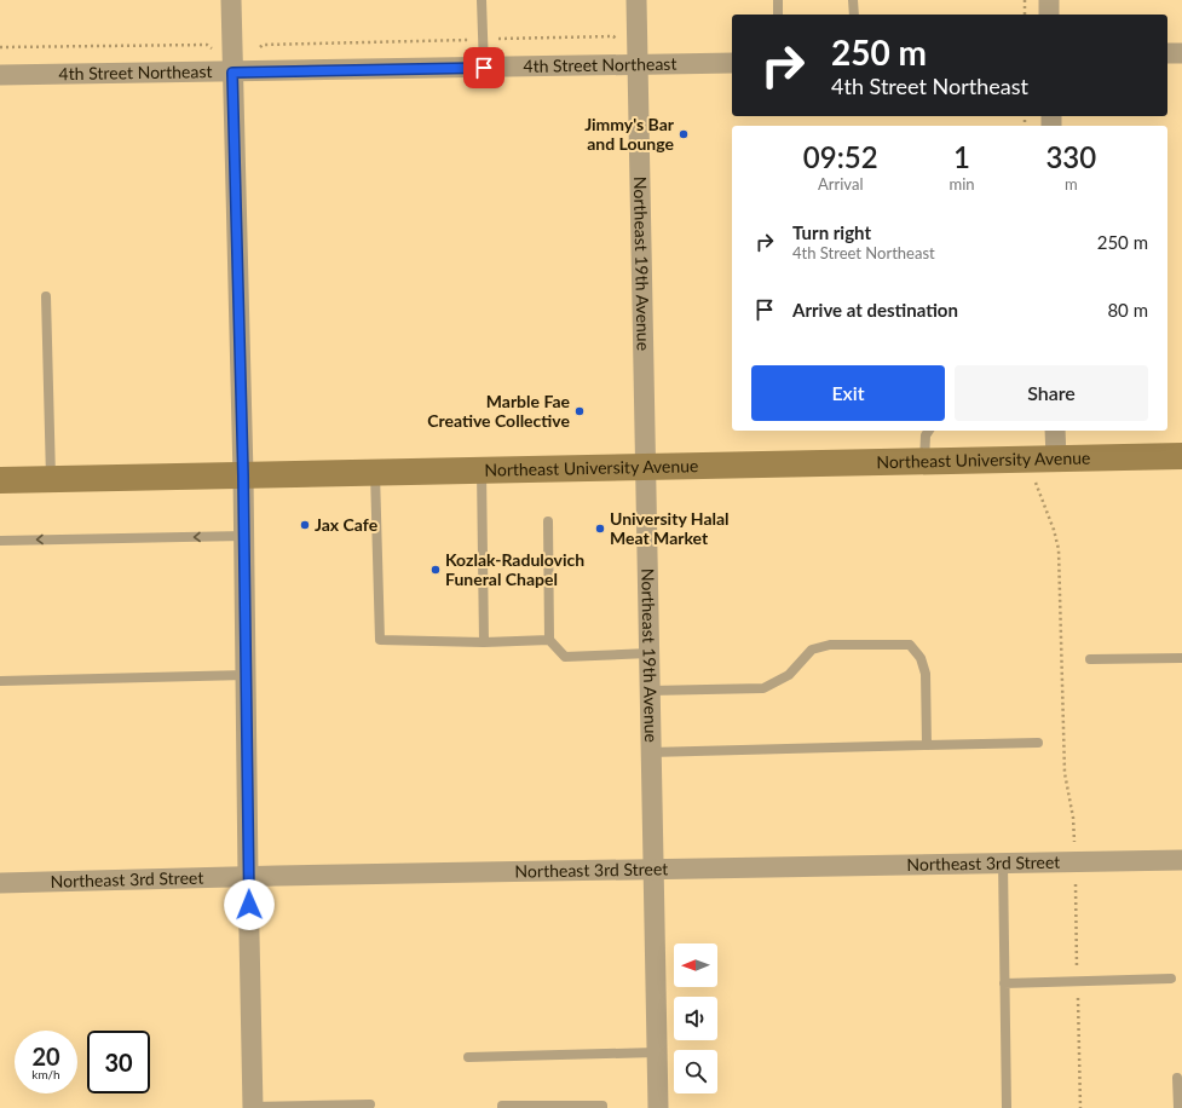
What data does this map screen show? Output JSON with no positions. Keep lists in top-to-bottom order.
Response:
{
  "streets": {
    "main road": ["Northeast University Avenue"],
    "street": ["4th Street Northeast", "Northeast 19th Avenue", "Northeast 3rd Street"]
  },
  "crossings": [
    ["4th Street Northeast", "Northeast 19th Avenue"],
    ["Northeast 19th Avenue", "Northeast University Avenue"],
    ["Northeast 19th Avenue", "Northeast 3rd Street"]
  ],
  "places": [
    "Jimmy's Bar and Lounge",
    "Marble Fae Creative Collective",
    "Jax Cafe",
    "University Halal Meat Market",
    "Kozlak-Radulovich Funeral Chapel"
  ],
  "north": "left",
  "page": {
    "turn": ["250 m", "4th Street Northeast"],
    "eta": [
      "09:52",
      "Arrival",
      "1",
      "min",
      "330",
      "m"
    ],
    "list": [
      {
        "name": "Turn right",
        "note": "4th Street Northeast",
        "value": "250 m"
      },
      {
        "name": "Arrive at destination",
        "value": "80 m"
      }
    ],
    "buttons": ["Exit", "Share"],
    "speed": "20 km/h",
    "limit": "30"
  }
}
